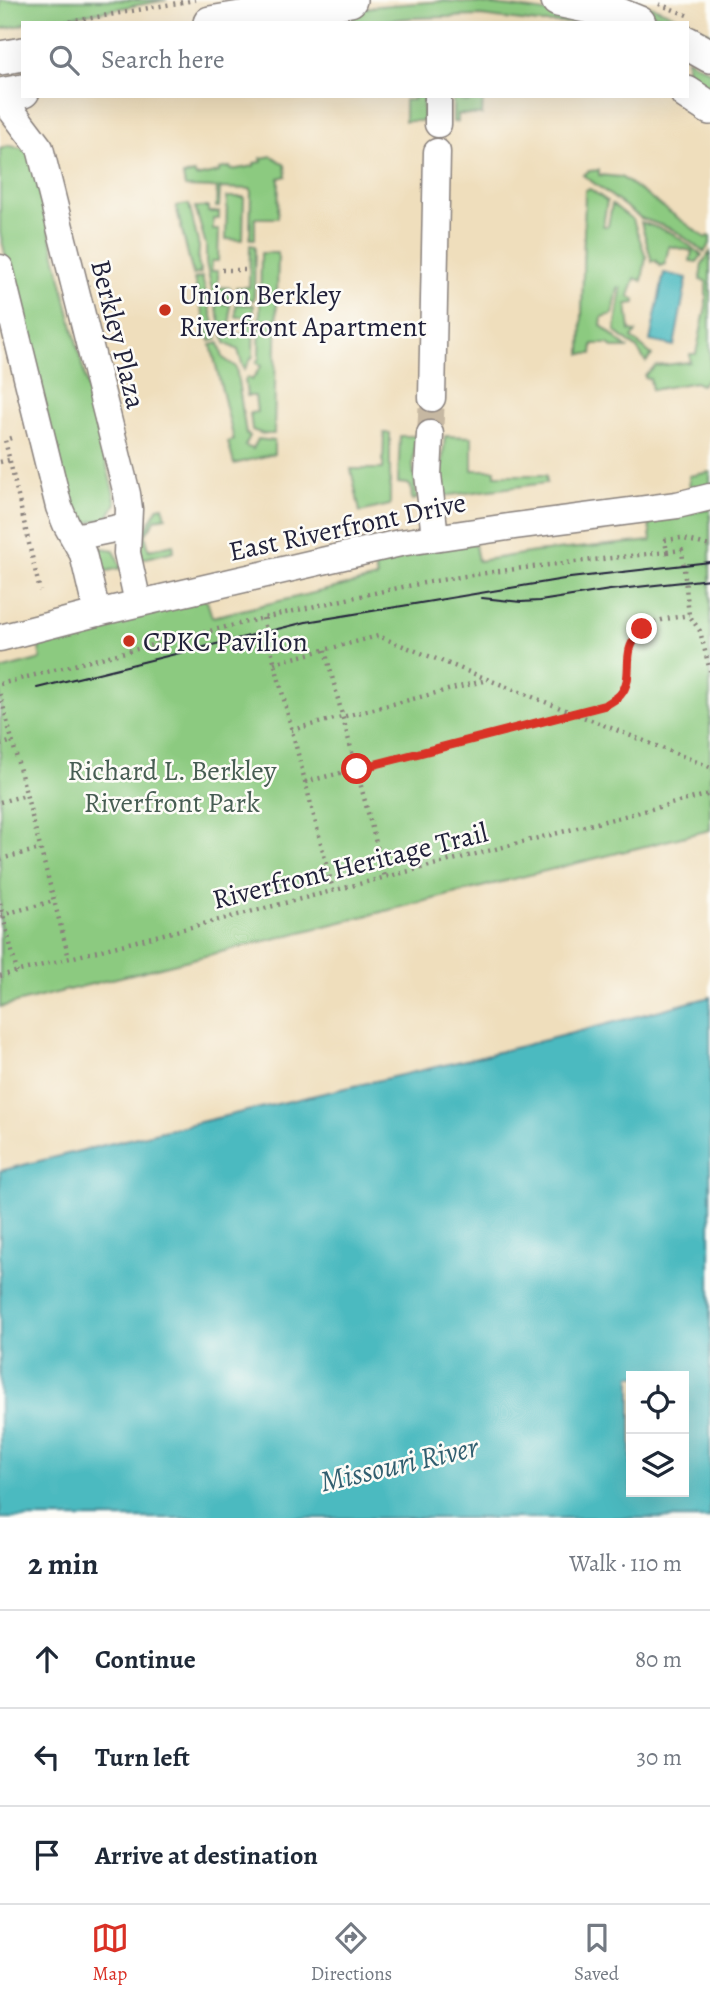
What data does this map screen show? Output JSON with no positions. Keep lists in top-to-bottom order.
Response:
{
  "streets": {
    "street": ["Berkley Plaza", "East Riverfront Drive"],
    "path": ["Riverfront Heritage Trail"]
  },
  "crossings": [
    ["Berkley Plaza", "East Riverfront Drive"]
  ],
  "water": ["Missouri River"],
  "parks": ["Richard L. Berkley Riverfront Park"],
  "places": ["Union Berkley Riverfront Apartment", "CPKC Pavilion"],
  "page": {
    "search": "Search here",
    "heading": ["2 min", "Walk · 110 m"],
    "list": [
      ["Continue", "80 m"],
      ["Turn left", "30 m"],
      "Arrive at destination"
    ],
    "nav": ["Map", "Directions", "Saved"]
  }
}
